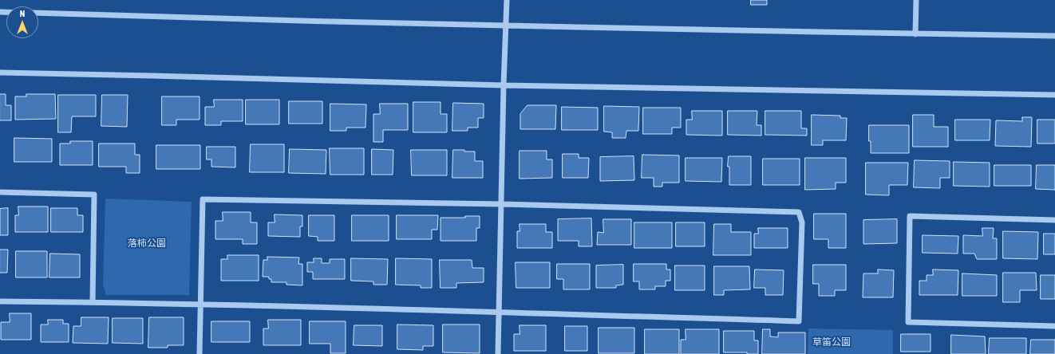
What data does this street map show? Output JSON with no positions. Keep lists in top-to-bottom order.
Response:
{
  "parks": ["落柿公園", "草笛公園"],
  "north": "top"
}
